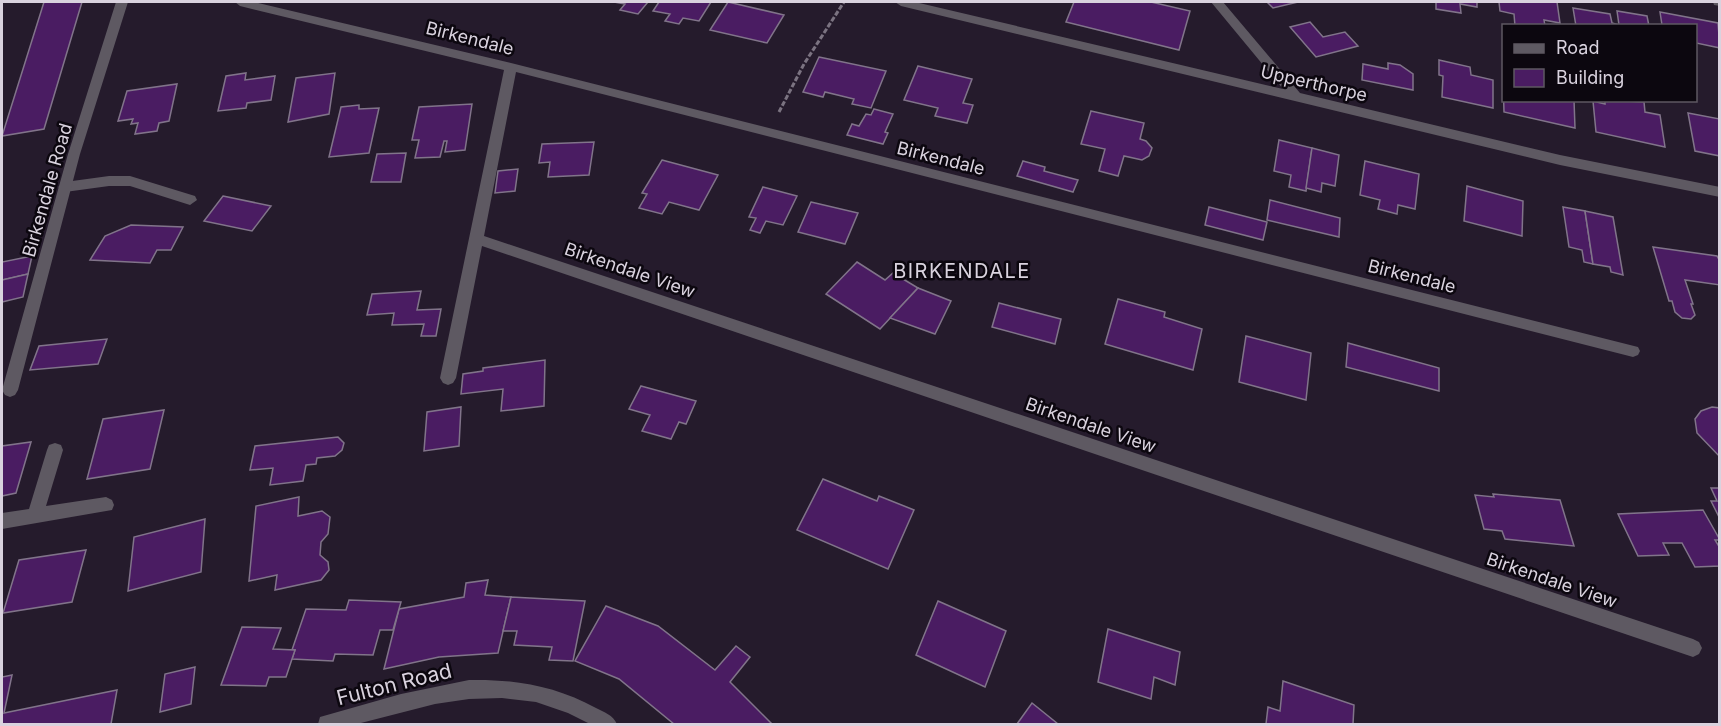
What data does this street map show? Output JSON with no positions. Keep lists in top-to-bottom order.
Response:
{
  "streets": {
    "street": [
      "Birkendale",
      "Upperthorpe",
      "Birkendale Road",
      "Birkendale View",
      "Fulton Road"
    ]
  },
  "districts": ["BIRKENDALE"],
  "legend": ["Road", "Building"]
}
